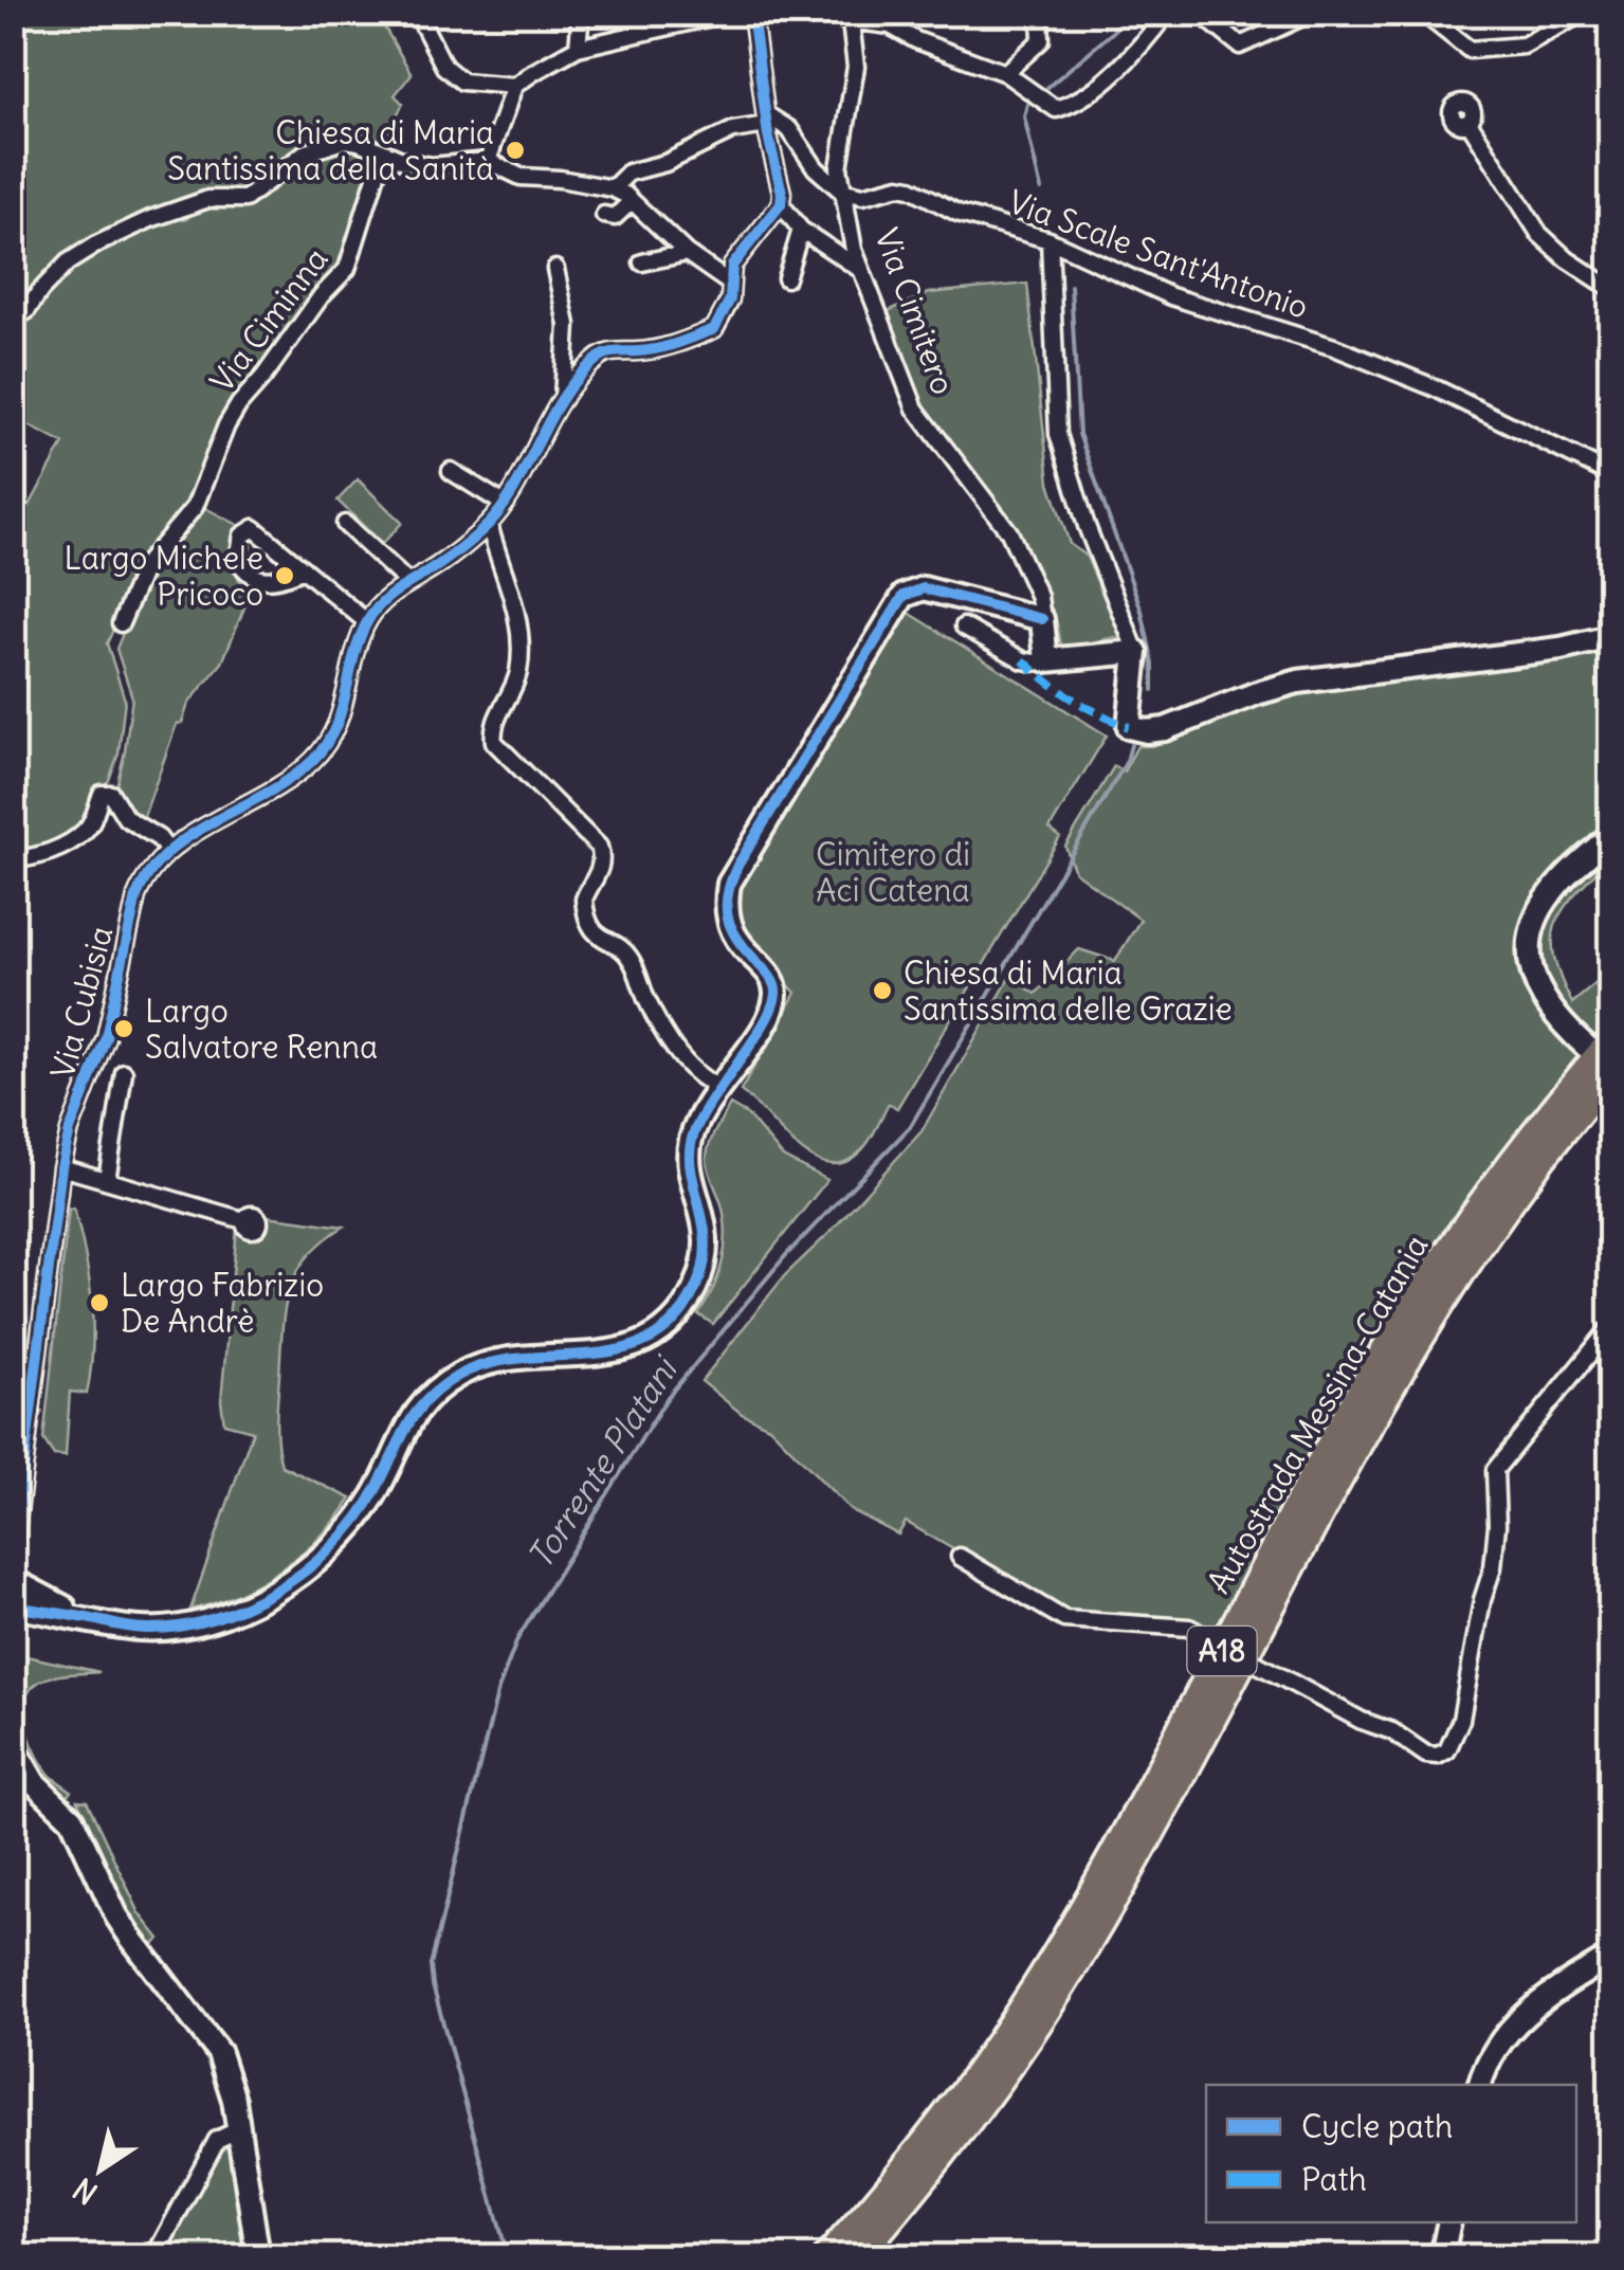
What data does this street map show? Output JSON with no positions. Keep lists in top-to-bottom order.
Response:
{
  "streets": {
    "highway": ["Autostrada Messina-Catania", "A18"],
    "street": [
      "Via Scale Sant'Antonio",
      "Via Cimitero",
      "Via Ciminna",
      "Via Cubisia"
    ]
  },
  "crossings": [
    ["Via Scale Sant'Antonio", "Via Cimitero"]
  ],
  "water": ["Torrente Platani"],
  "parks": ["Cimitero di Aci Catena"],
  "places": [
    "Chiesa di Maria Santissima della Sanità",
    "Largo Michele Pricoco",
    "Chiesa di Maria Santissima delle Grazie",
    "Largo Salvatore Renna",
    "Largo Fabrizio De Andrè"
  ],
  "legend": ["Cycle path", "Path"],
  "north": "bottom left"
}
